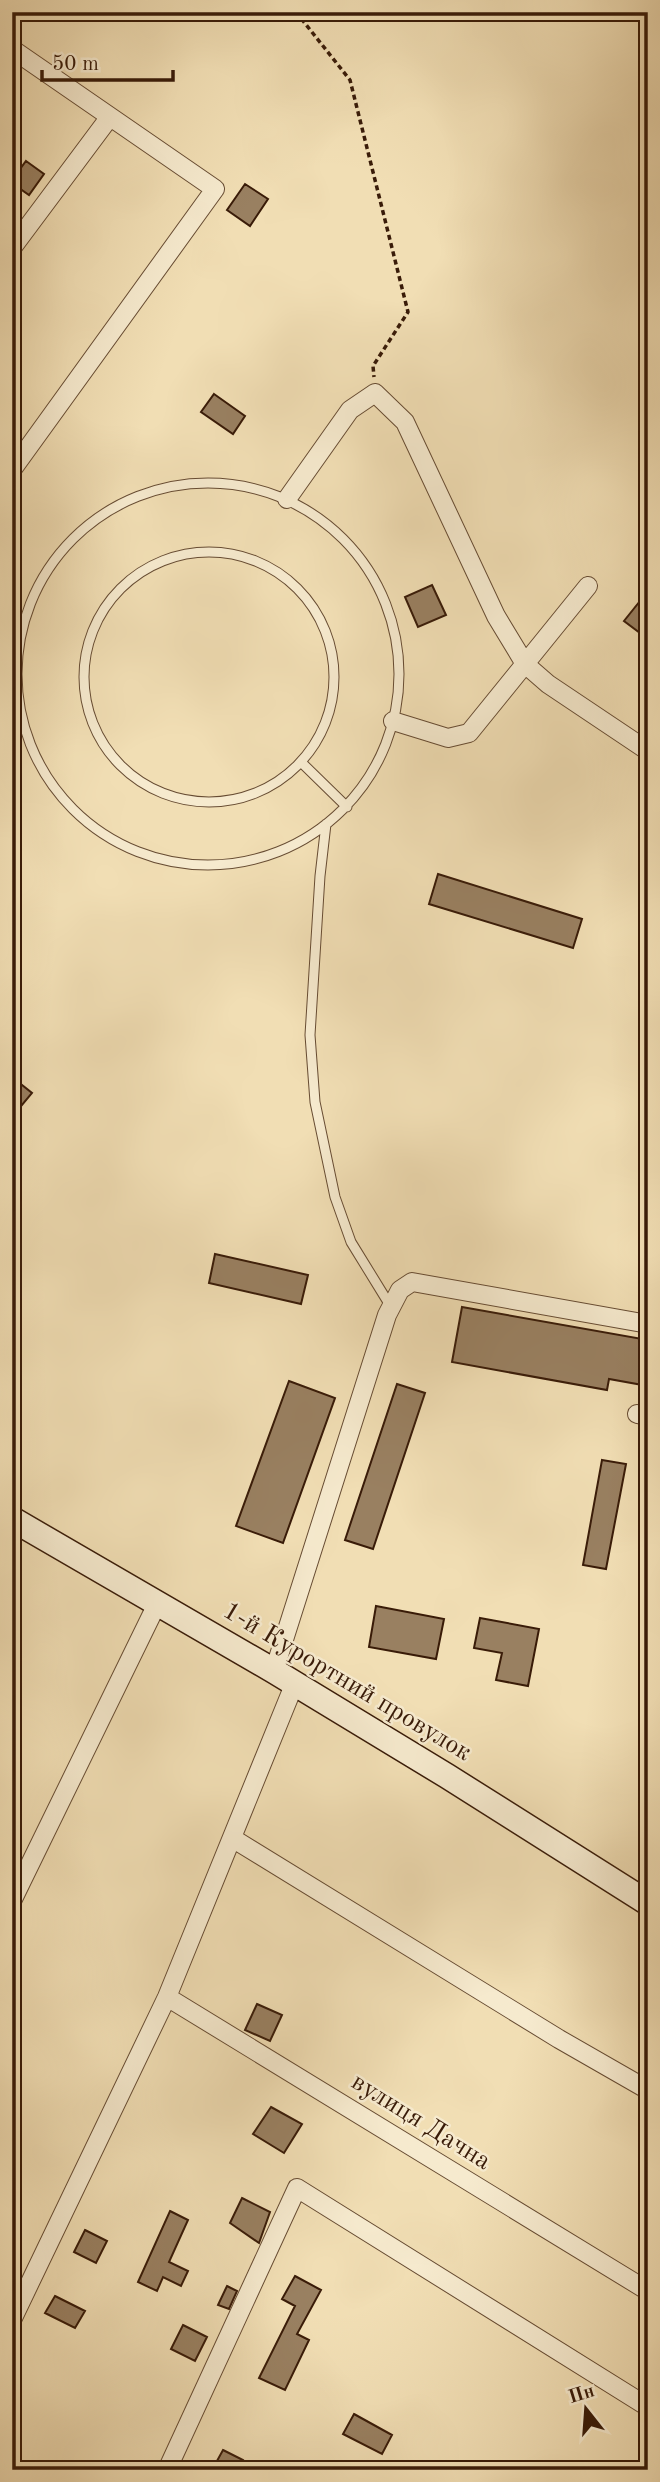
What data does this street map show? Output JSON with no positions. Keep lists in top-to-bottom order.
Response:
{
  "streets": {
    "street": ["1-й Курортний провулок", "вулиця Дачна"]
  },
  "scale_bar": "50 m",
  "north": "top"
}
